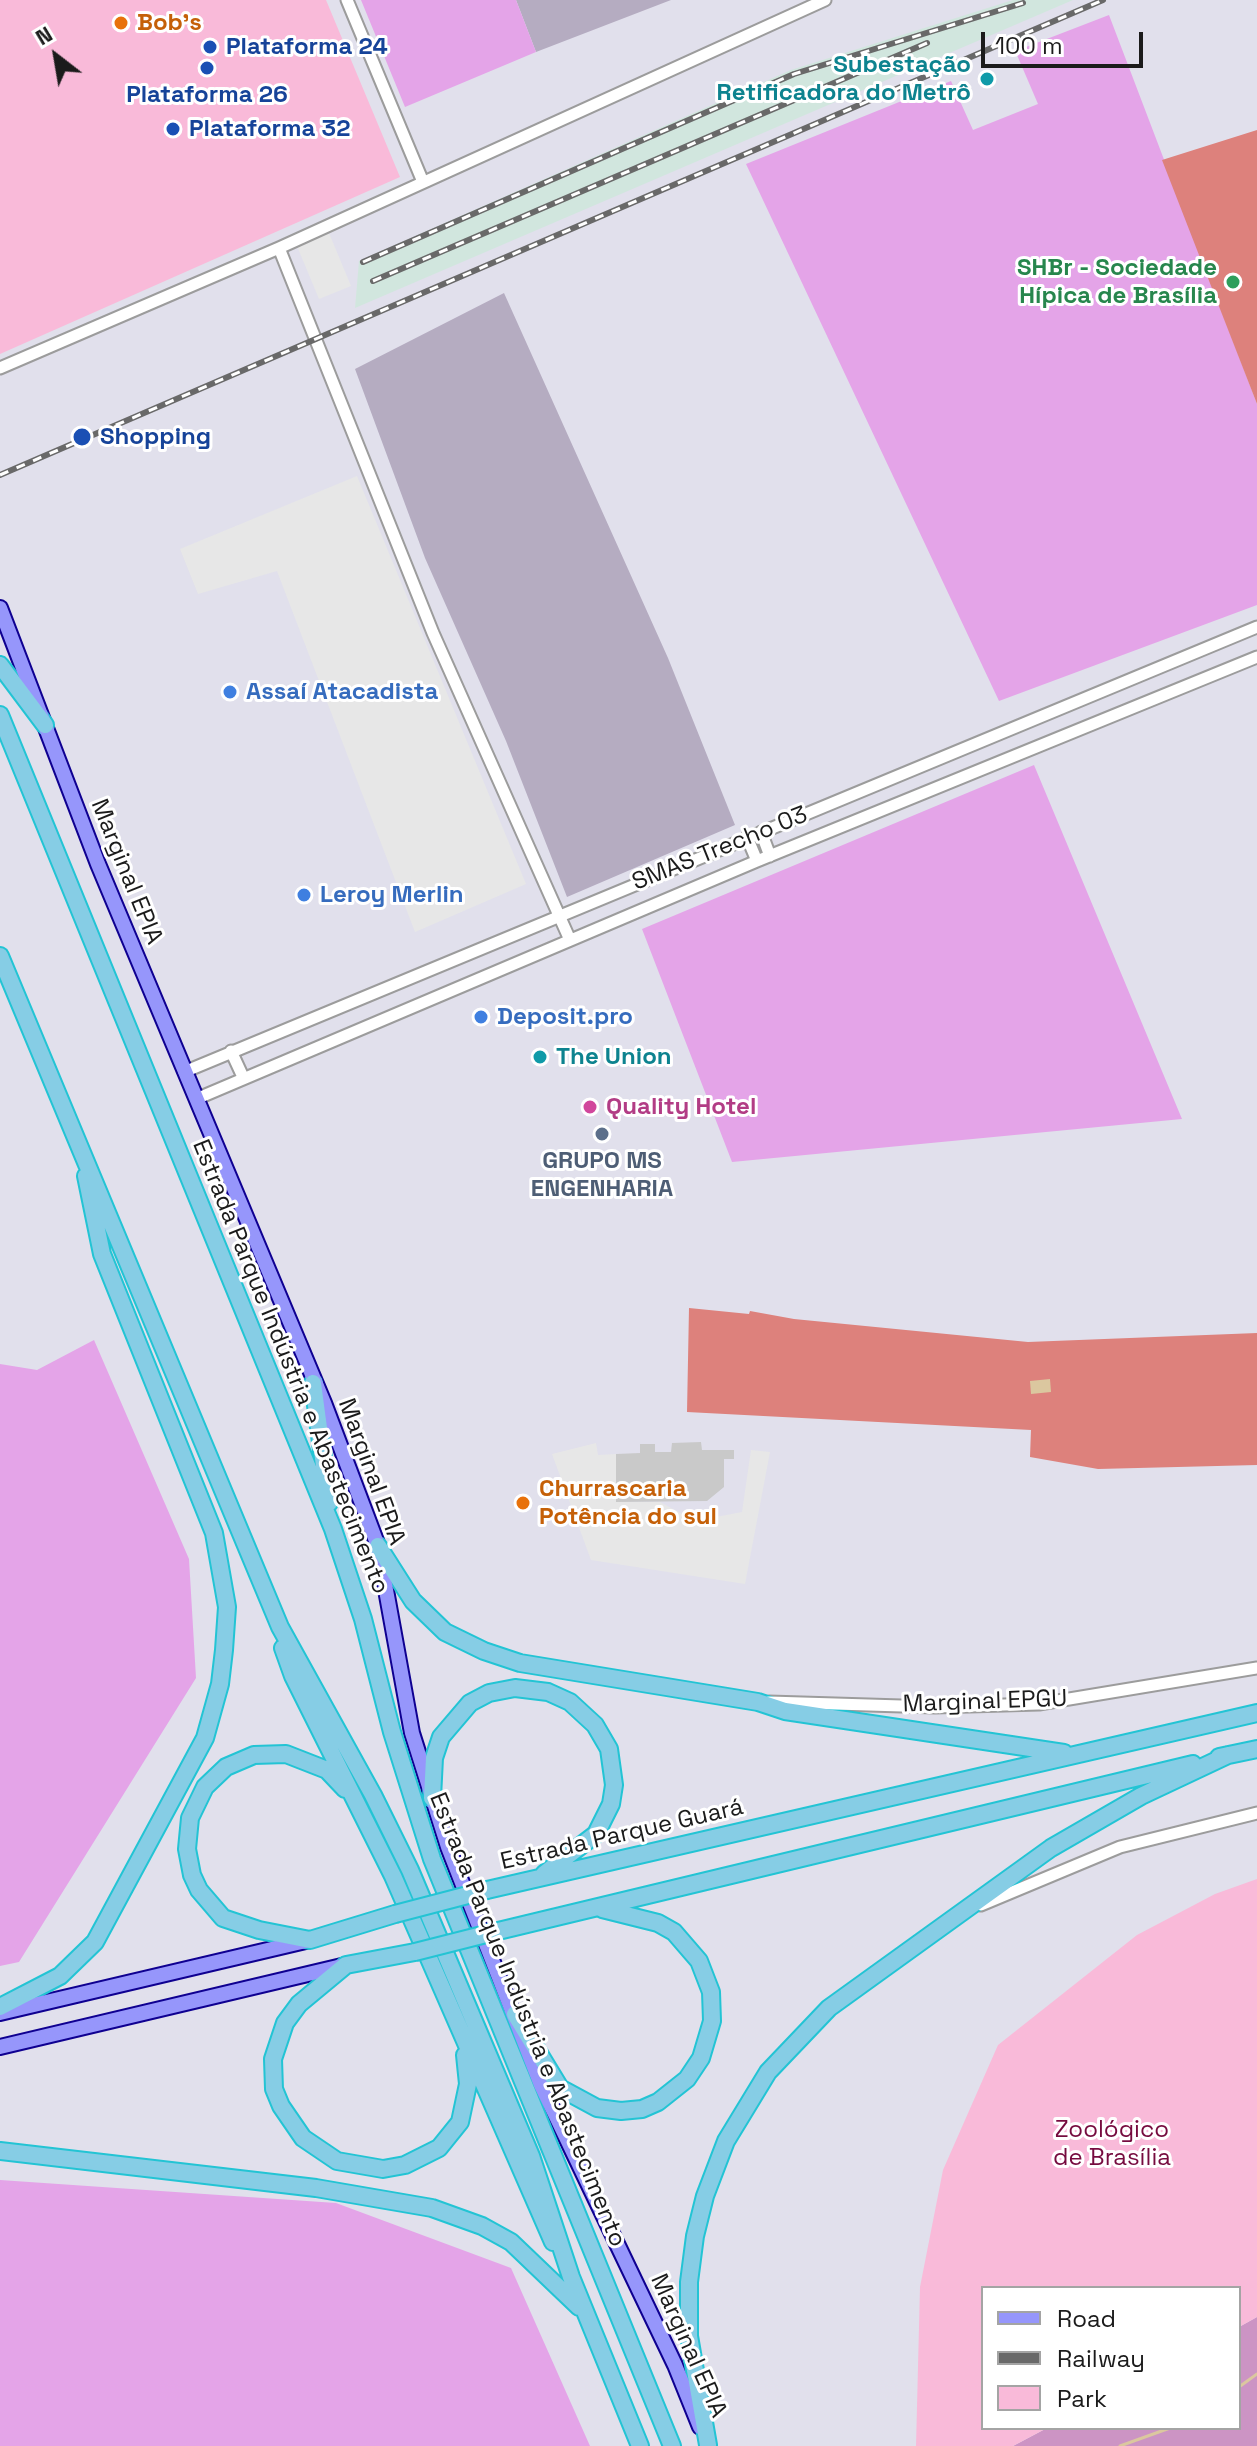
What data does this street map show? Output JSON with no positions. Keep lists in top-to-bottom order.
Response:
{
  "streets": {
    "highway": ["Estrada Parque Indústria e Abastecimento", "Estrada Parque Guará"],
    "main road": ["Marginal EPIA"],
    "street": ["SMAS Trecho 03", "Marginal EPGU"]
  },
  "crossings": [
    ["SMAS Trecho 03", "Marginal EPIA"]
  ],
  "parks": ["Zoológico de Brasília"],
  "places": [
    "Bob's",
    "Plataforma 24",
    "Plataforma 26",
    "Subestação Retificadora do Metrô",
    "Plataforma 32",
    "SHBr - Sociedade Hípica de Brasília",
    "Shopping",
    "Assaí Atacadista",
    "Leroy Merlin",
    "Deposit.pro",
    "The Union",
    "Quality Hotel",
    "GRUPO MS ENGENHARIA",
    "Churrascaria Potência do sul"
  ],
  "legend": ["Road", "Railway", "Park"],
  "scale_bar": "100 m",
  "north": "top left"
}
